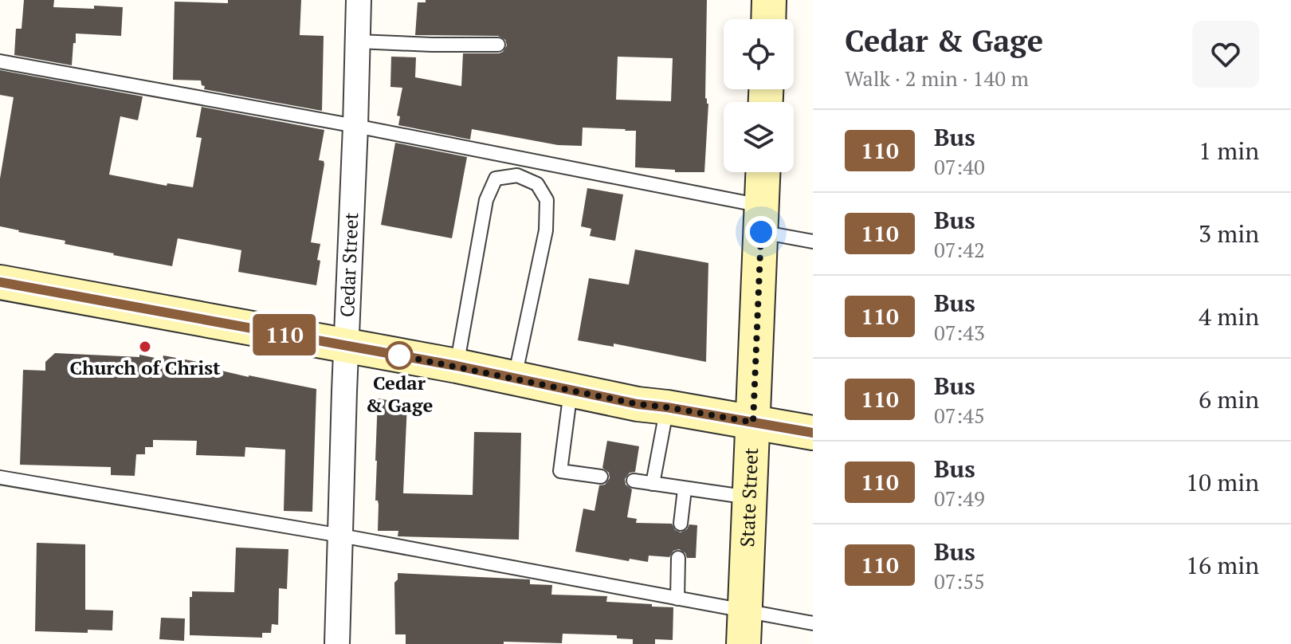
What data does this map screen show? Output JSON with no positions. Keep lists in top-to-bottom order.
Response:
{
  "streets": {
    "main road": ["State Street"],
    "street": ["Cedar Street"]
  },
  "places": ["Church of Christ", "Cedar & Gage"],
  "lines": ["bus line 110"],
  "page": {
    "on_map": "110",
    "heading": ["Cedar & Gage", "Walk · 2 min · 140 m"],
    "list": [
      {
        "mark": "110",
        "name": "Bus",
        "note": "07:40",
        "value": "1 min"
      },
      {
        "mark": "110",
        "name": "Bus",
        "note": "07:42",
        "value": "3 min"
      },
      {
        "mark": "110",
        "name": "Bus",
        "note": "07:43",
        "value": "4 min"
      },
      {
        "mark": "110",
        "name": "Bus",
        "note": "07:45",
        "value": "6 min"
      },
      {
        "mark": "110",
        "name": "Bus",
        "note": "07:49",
        "value": "10 min"
      },
      {
        "mark": "110",
        "name": "Bus",
        "note": "07:55",
        "value": "16 min"
      }
    ]
  }
}
